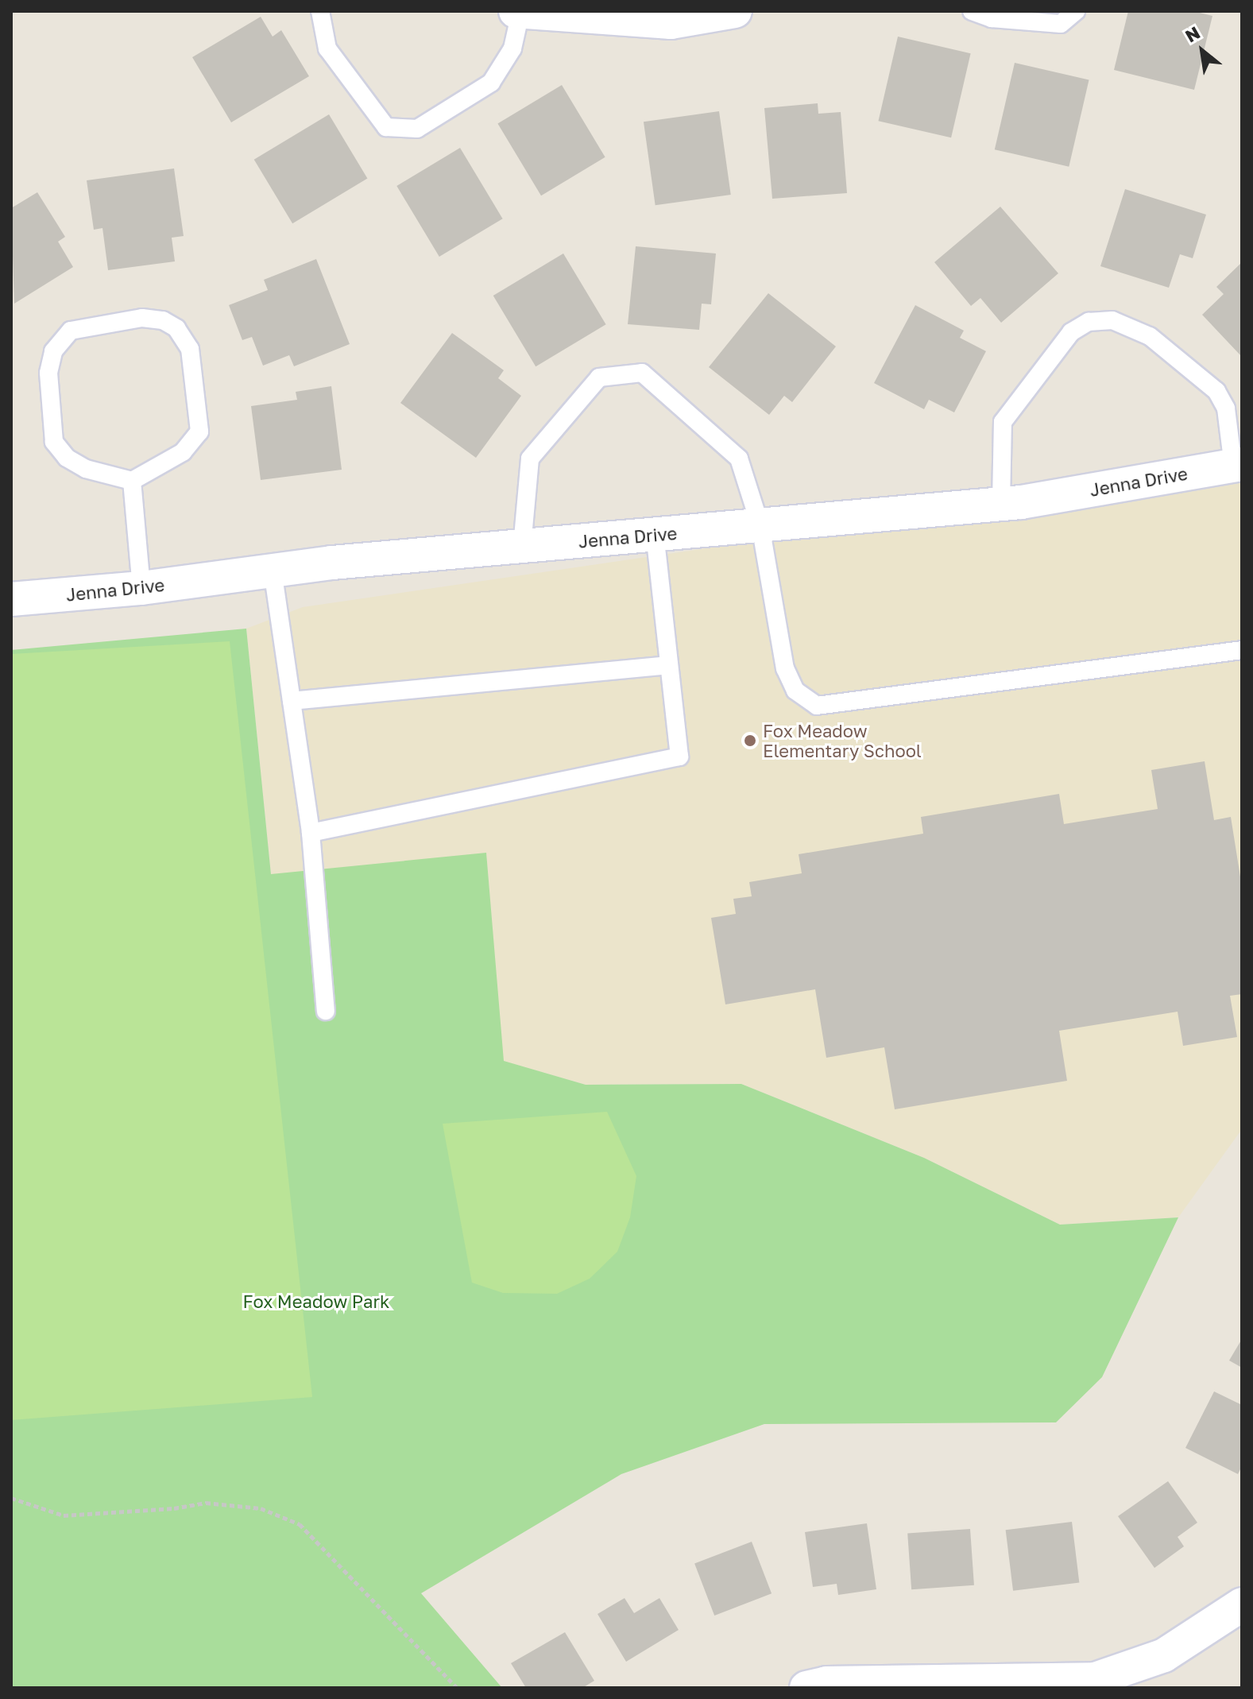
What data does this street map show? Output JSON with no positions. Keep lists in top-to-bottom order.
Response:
{
  "streets": {
    "street": ["Jenna Drive"]
  },
  "parks": ["Fox Meadow Park"],
  "places": ["Fox Meadow Elementary School"],
  "north": "top left"
}
